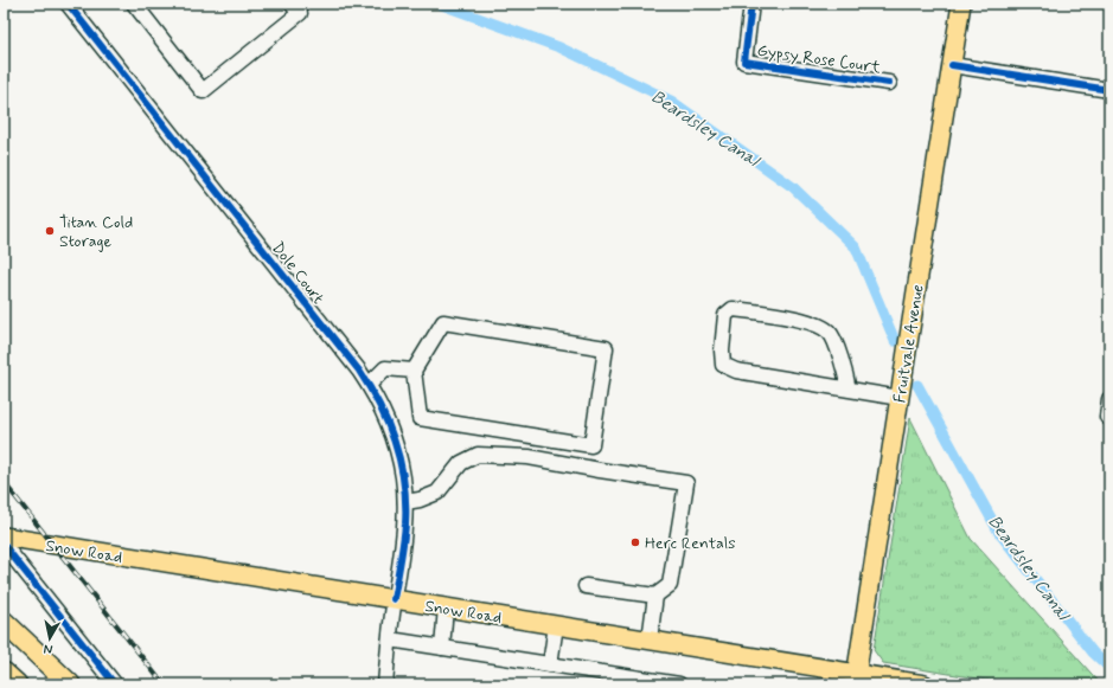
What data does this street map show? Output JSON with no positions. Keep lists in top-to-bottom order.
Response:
{
  "streets": {
    "main road": ["Fruitvale Avenue", "Snow Road"],
    "street": ["Gypsy Rose Court", "Dole Court"]
  },
  "crossings": [
    ["Dole Court", "Snow Road"],
    ["Fruitvale Avenue", "Snow Road"]
  ],
  "water": ["Beardsley Canal"],
  "places": ["Titan Cold Storage", "Herc Rentals"],
  "north": "bottom"
}
